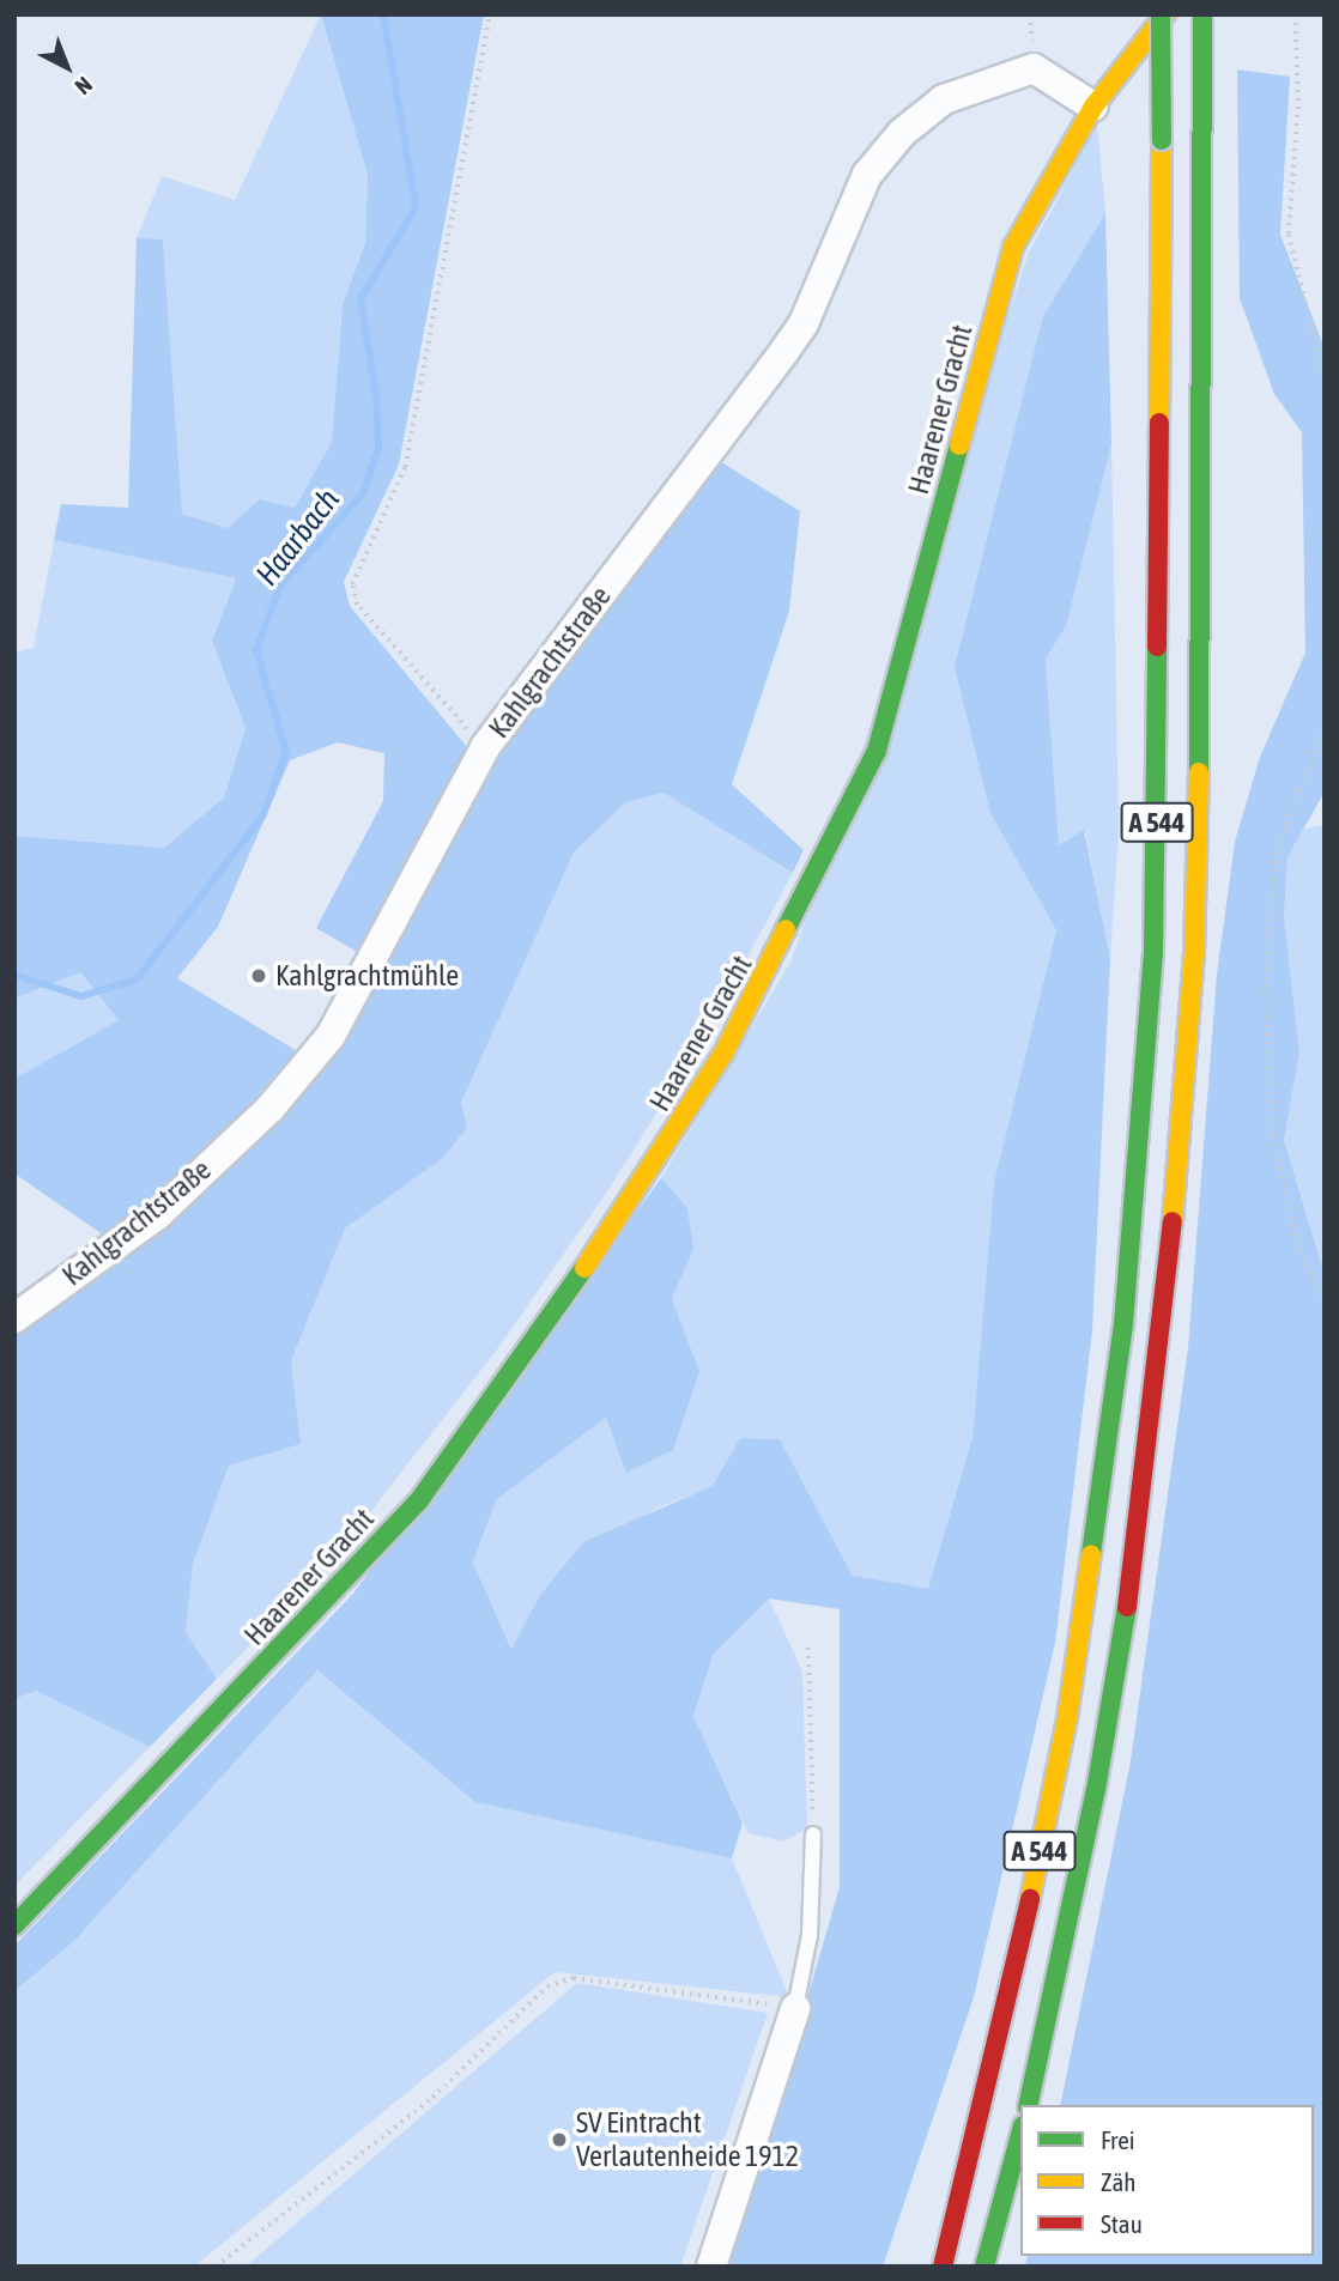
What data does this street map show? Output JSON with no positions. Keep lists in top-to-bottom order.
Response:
{
  "streets": {
    "main road": ["Haarener Gracht", "A 544"],
    "street": ["Kahlgrachtstraße"]
  },
  "crossings": [
    ["Haarener Gracht", "Kahlgrachtstraße"],
    ["Haarener Gracht", "A 544"]
  ],
  "water": ["Haarbach"],
  "places": ["Kahlgrachtmühle", "SV Eintracht Verlautenheide 1912"],
  "legend": ["Frei", "Zäh", "Stau"],
  "north": "bottom right"
}
